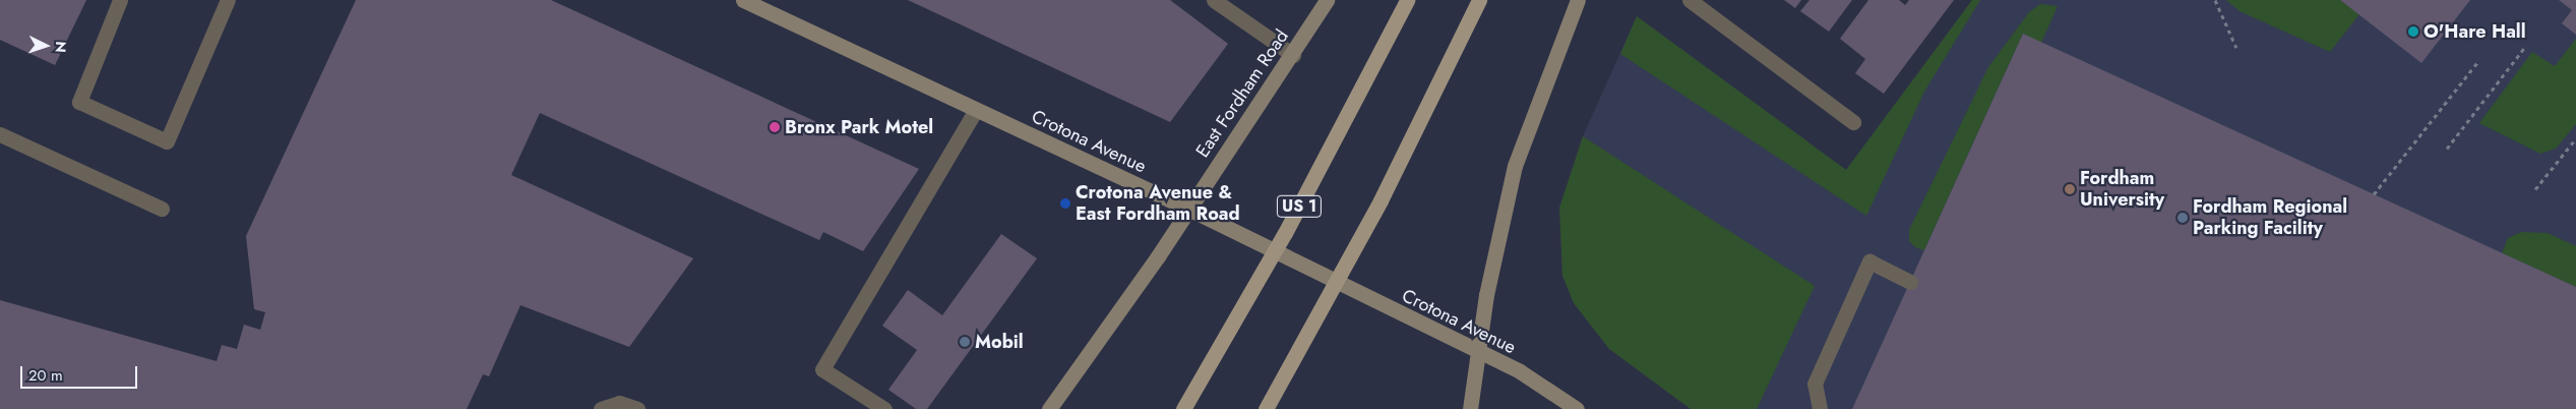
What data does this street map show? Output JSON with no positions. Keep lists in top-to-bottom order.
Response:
{
  "streets": {
    "main road": ["US 1"],
    "street": ["East Fordham Road", "Crotona Avenue"]
  },
  "crossings": [
    ["East Fordham Road", "Crotona Avenue"]
  ],
  "places": [
    "O'Hare Hall",
    "Bronx Park Motel",
    "Fordham University",
    "Crotona Avenue & East Fordham Road",
    "Fordham Regional Parking Facility",
    "Mobil"
  ],
  "scale_bar": "20 m",
  "north": "right"
}
